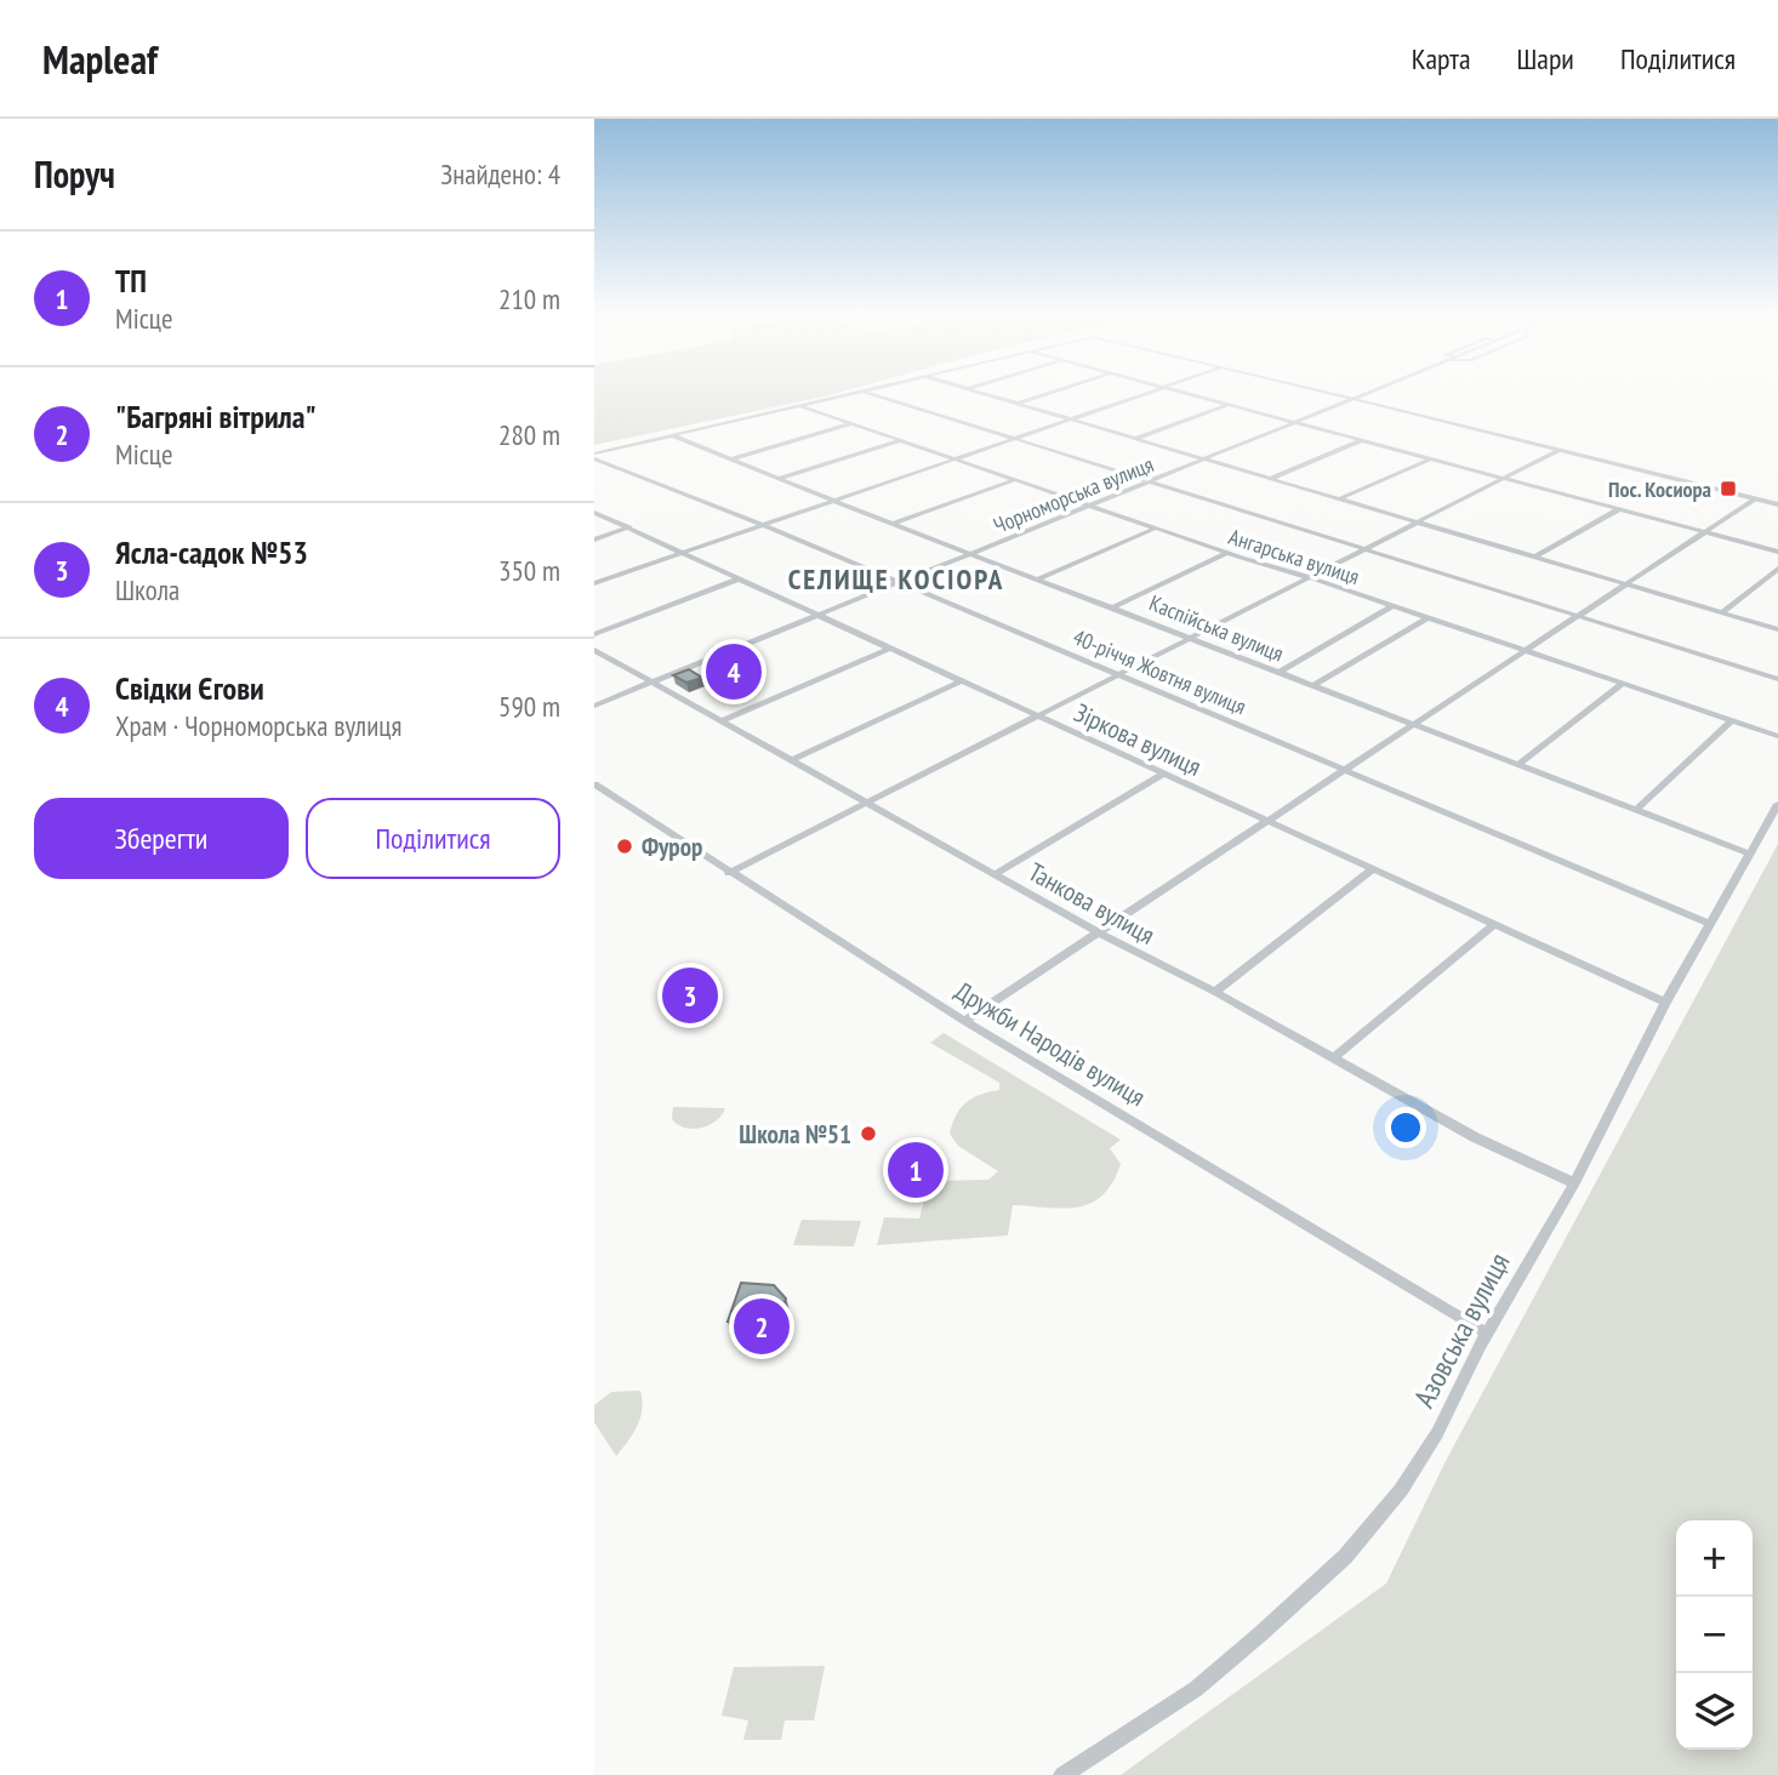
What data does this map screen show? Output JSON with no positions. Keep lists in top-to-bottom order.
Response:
{
  "streets": {
    "street": [
      "Чорноморська вулиця",
      "Ангарська вулиця",
      "Каспійська вулиця",
      "40-річчя Жовтня вулиця",
      "Зіркова вулиця",
      "Танкова вулиця",
      "Дружби Народів вулиця",
      "Азовська вулиця"
    ]
  },
  "crossings": [
    ["Чорноморська вулиця", "Ангарська вулиця"],
    ["Чорноморська вулиця", "Каспійська вулиця"],
    ["Чорноморська вулиця", "40-річчя Жовтня вулиця"],
    ["Чорноморська вулиця", "Зіркова вулиця"],
    ["Чорноморська вулиця", "Танкова вулиця"],
    ["Каспійська вулиця", "Азовська вулиця"],
    ["40-річчя Жовтня вулиця", "Азовська вулиця"],
    ["Зіркова вулиця", "Азовська вулиця"],
    ["Танкова вулиця", "Азовська вулиця"],
    ["Дружби Народів вулиця", "Азовська вулиця"]
  ],
  "districts": ["СЕЛИЩЕ КОСІОРА"],
  "places": {
    "transit": ["Пос. Косиора"],
    "other": ["Фурор", "Школа №51"]
  },
  "page": {
    "header": "Mapleaf",
    "nav": ["Карта", "Шари", "Поділитися"],
    "heading": ["Поруч", "Знайдено: 4"],
    "list": [
      {
        "mark": "1",
        "name": "ТП",
        "note": "Місце",
        "value": "210 m"
      },
      {
        "mark": "2",
        "name": "\"Багряні вітрила\"",
        "note": "Місце",
        "value": "280 m"
      },
      {
        "mark": "3",
        "name": "Ясла-садок №53",
        "note": "Школа",
        "value": "350 m"
      },
      {
        "mark": "4",
        "name": "Свідки Єгови",
        "note": "Храм · Чорноморська вулиця",
        "value": "590 m"
      }
    ],
    "pins": [
      "4",
      "3",
      "1",
      "2"
    ],
    "buttons": ["Зберегти", "Поділитися"],
    "map_buttons": ["+", "−"]
  }
}
